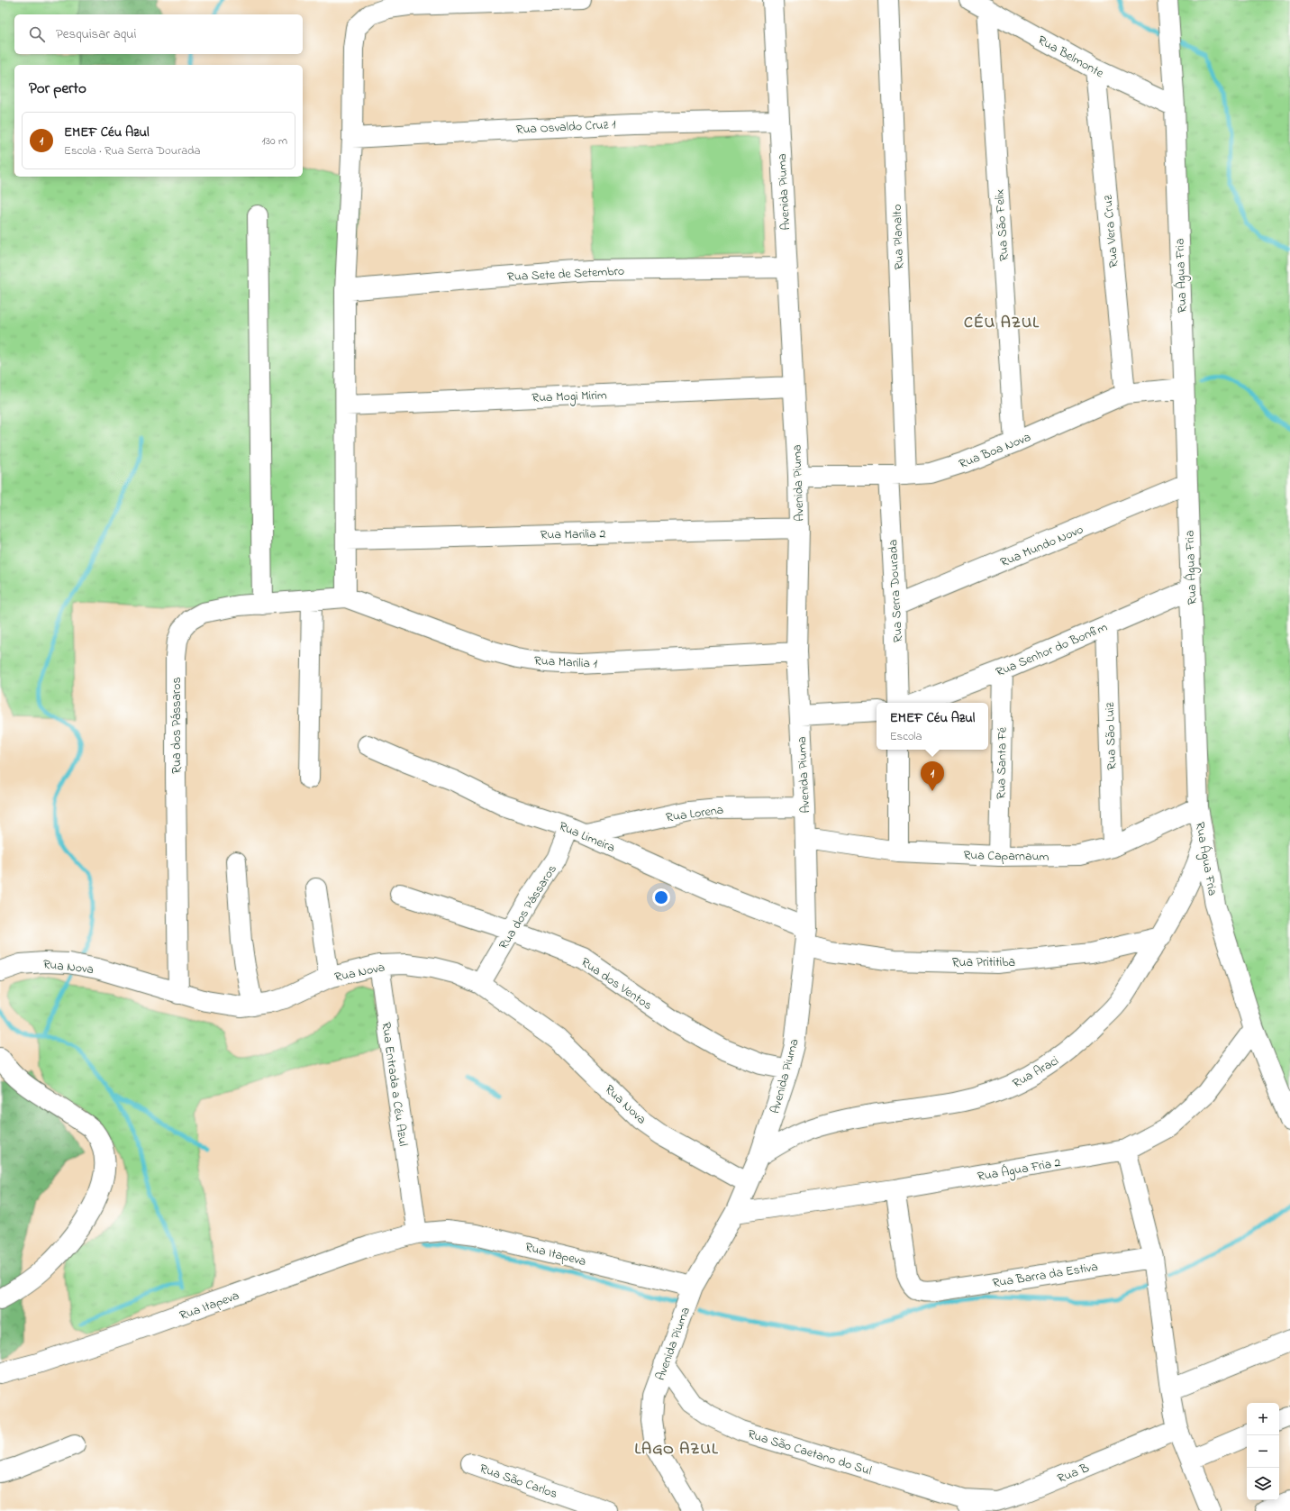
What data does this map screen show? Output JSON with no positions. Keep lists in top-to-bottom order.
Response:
{
  "streets": {
    "street": [
      "Rua Belmonte",
      "Rua Osvaldo Cruz 1",
      "Avenida Piuma",
      "Rua São Felix",
      "Rua Vera Cruz",
      "Rua Planalto",
      "Rua Sete de Setembro",
      "Rua Água Fria",
      "Rua Mogi Mirim",
      "Rua Boa Nova",
      "Rua Marilia 2",
      "Rua Mundo Novo",
      "Rua Serra Dourada",
      "Rua Senhor do Bonfim",
      "Rua Marilia 1",
      "Rua dos Pássaros",
      "Rua São Luiz",
      "Rua Santa Fé",
      "Rua Lorena",
      "Rua Limeira",
      "Rua Caparnaum",
      "Rua Prititiba",
      "Rua Nova",
      "Rua dos Ventos",
      "Rua Araci",
      "Rua Entrada a Céu Azul",
      "Rua Água Fria 2",
      "Rua Itapeva",
      "Rua Barra da Estiva",
      "Rua São Caetano do Sul",
      "Rua B",
      "Rua São Carlos"
    ]
  },
  "crossings": [
    ["Rua Belmonte", "Rua São Felix"],
    ["Rua Belmonte", "Rua Vera Cruz"],
    ["Rua Belmonte", "Rua Água Fria"],
    ["Rua Osvaldo Cruz 1", "Avenida Piuma"],
    ["Avenida Piuma", "Rua Sete de Setembro"],
    ["Avenida Piuma", "Rua Mogi Mirim"],
    ["Avenida Piuma", "Rua Boa Nova"],
    ["Avenida Piuma", "Rua Marilia 2"],
    ["Avenida Piuma", "Rua Marilia 1"],
    ["Avenida Piuma", "Rua Lorena"],
    ["Avenida Piuma", "Rua Limeira"],
    ["Avenida Piuma", "Rua Caparnaum"],
    ["Avenida Piuma", "Rua Prititiba"],
    ["Avenida Piuma", "Rua Nova"],
    ["Avenida Piuma", "Rua dos Ventos"],
    ["Avenida Piuma", "Rua Araci"],
    ["Avenida Piuma", "Rua Água Fria 2"],
    ["Avenida Piuma", "Rua Itapeva"],
    ["Avenida Piuma", "Rua São Caetano do Sul"],
    ["Rua São Felix", "Rua Boa Nova"],
    ["Rua Vera Cruz", "Rua Boa Nova"],
    ["Rua Planalto", "Rua Boa Nova"],
    ["Rua Planalto", "Rua Serra Dourada"],
    ["Rua Água Fria", "Rua Boa Nova"],
    ["Rua Água Fria", "Rua Mundo Novo"],
    ["Rua Água Fria", "Rua Senhor do Bonfim"],
    ["Rua Água Fria", "Rua Caparnaum"],
    ["Rua Água Fria", "Rua Araci"],
    ["Rua Água Fria", "Rua Água Fria 2"],
    ["Rua Boa Nova", "Rua Serra Dourada"],
    ["Rua Mundo Novo", "Rua Serra Dourada"],
    ["Rua Senhor do Bonfim", "Rua São Luiz"],
    ["Rua Senhor do Bonfim", "Rua Santa Fé"],
    ["Rua Marilia 1", "Rua dos Pássaros"],
    ["Rua dos Pássaros", "Rua Lorena"],
    ["Rua dos Pássaros", "Rua Limeira"],
    ["Rua dos Pássaros", "Rua Nova"],
    ["Rua dos Pássaros", "Rua dos Ventos"],
    ["Rua São Luiz", "Rua Caparnaum"],
    ["Rua Santa Fé", "Rua Caparnaum"],
    ["Rua Lorena", "Rua Limeira"],
    ["Rua Limeira", "Rua Prititiba"],
    ["Rua Prititiba", "Rua Araci"],
    ["Rua Nova", "Rua Entrada a Céu Azul"],
    ["Rua Entrada a Céu Azul", "Rua Itapeva"],
    ["Rua Água Fria 2", "Rua Barra da Estiva"],
    ["Rua São Caetano do Sul", "Rua B"]
  ],
  "districts": ["CÉU AZUL", "LAGO AZUL"],
  "page": {
    "search": "Pesquisar aqui",
    "heading": "Por perto",
    "list": [
      {
        "mark": "1",
        "name": "EMEF Céu Azul",
        "note": "Escola · Rua Serra Dourada",
        "value": "130 m"
      }
    ],
    "popup": ["EMEF Céu Azul", "Escola"],
    "pins": "1",
    "map_buttons": ["+", "−"]
  }
}
